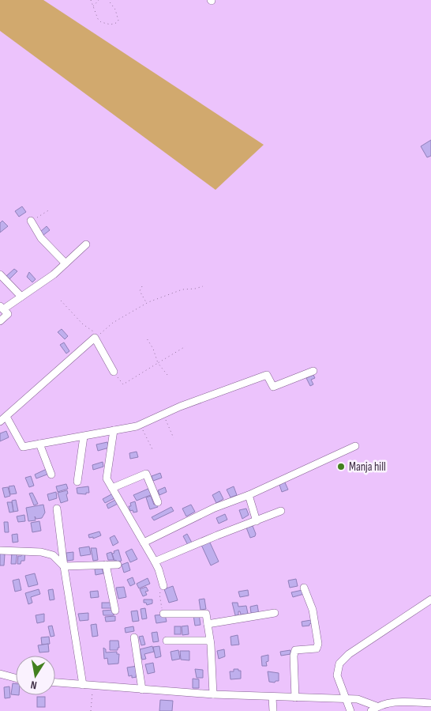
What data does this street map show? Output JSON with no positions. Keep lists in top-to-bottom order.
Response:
{
  "places": ["Manja hill"],
  "north": "bottom"
}
